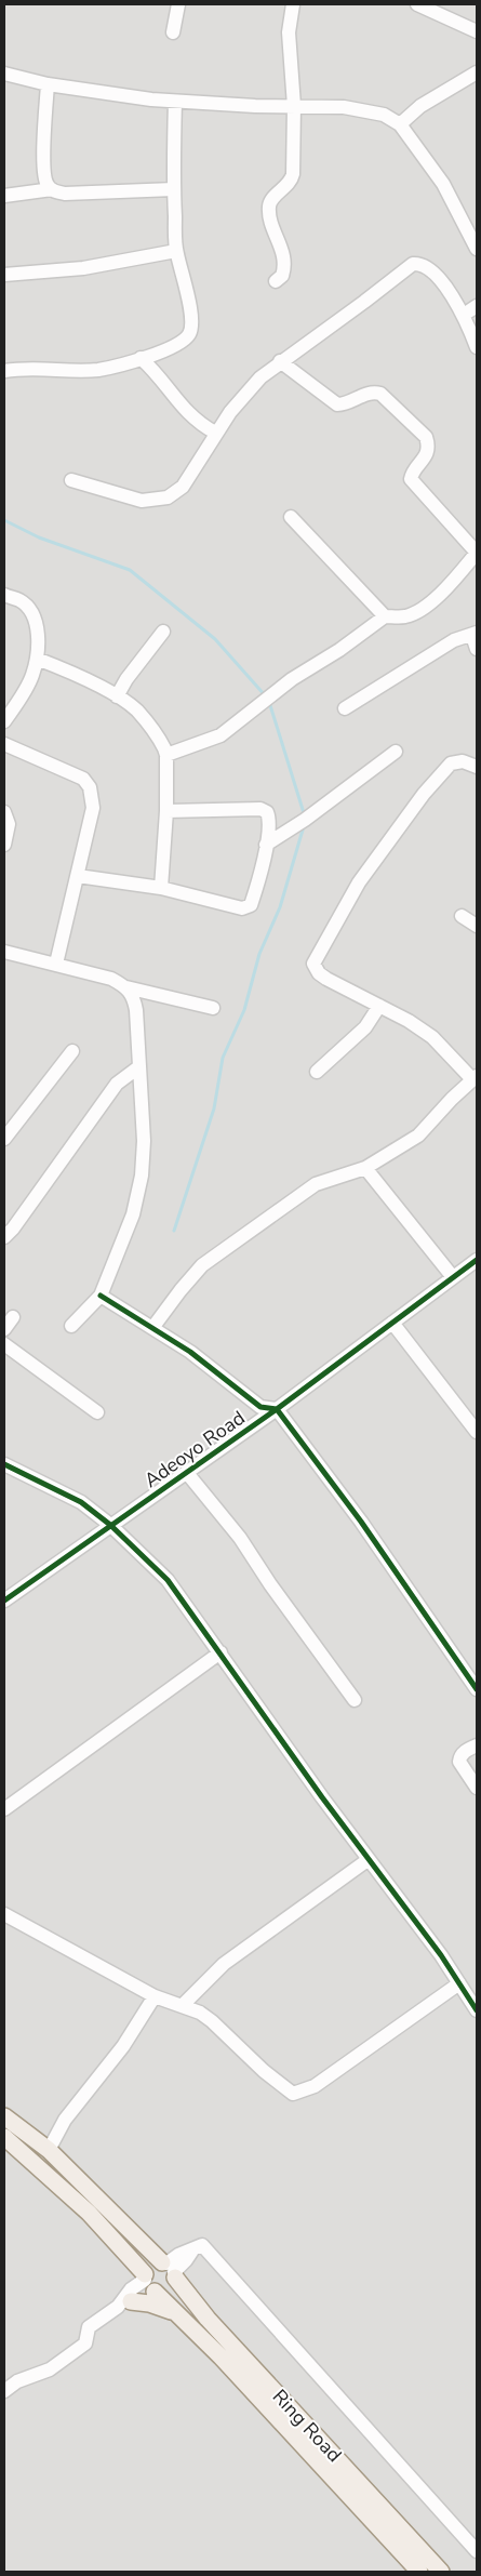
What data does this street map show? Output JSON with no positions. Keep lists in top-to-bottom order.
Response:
{
  "streets": {
    "main road": ["Ring Road"],
    "street": ["Adeoyo Road"]
  }
}
